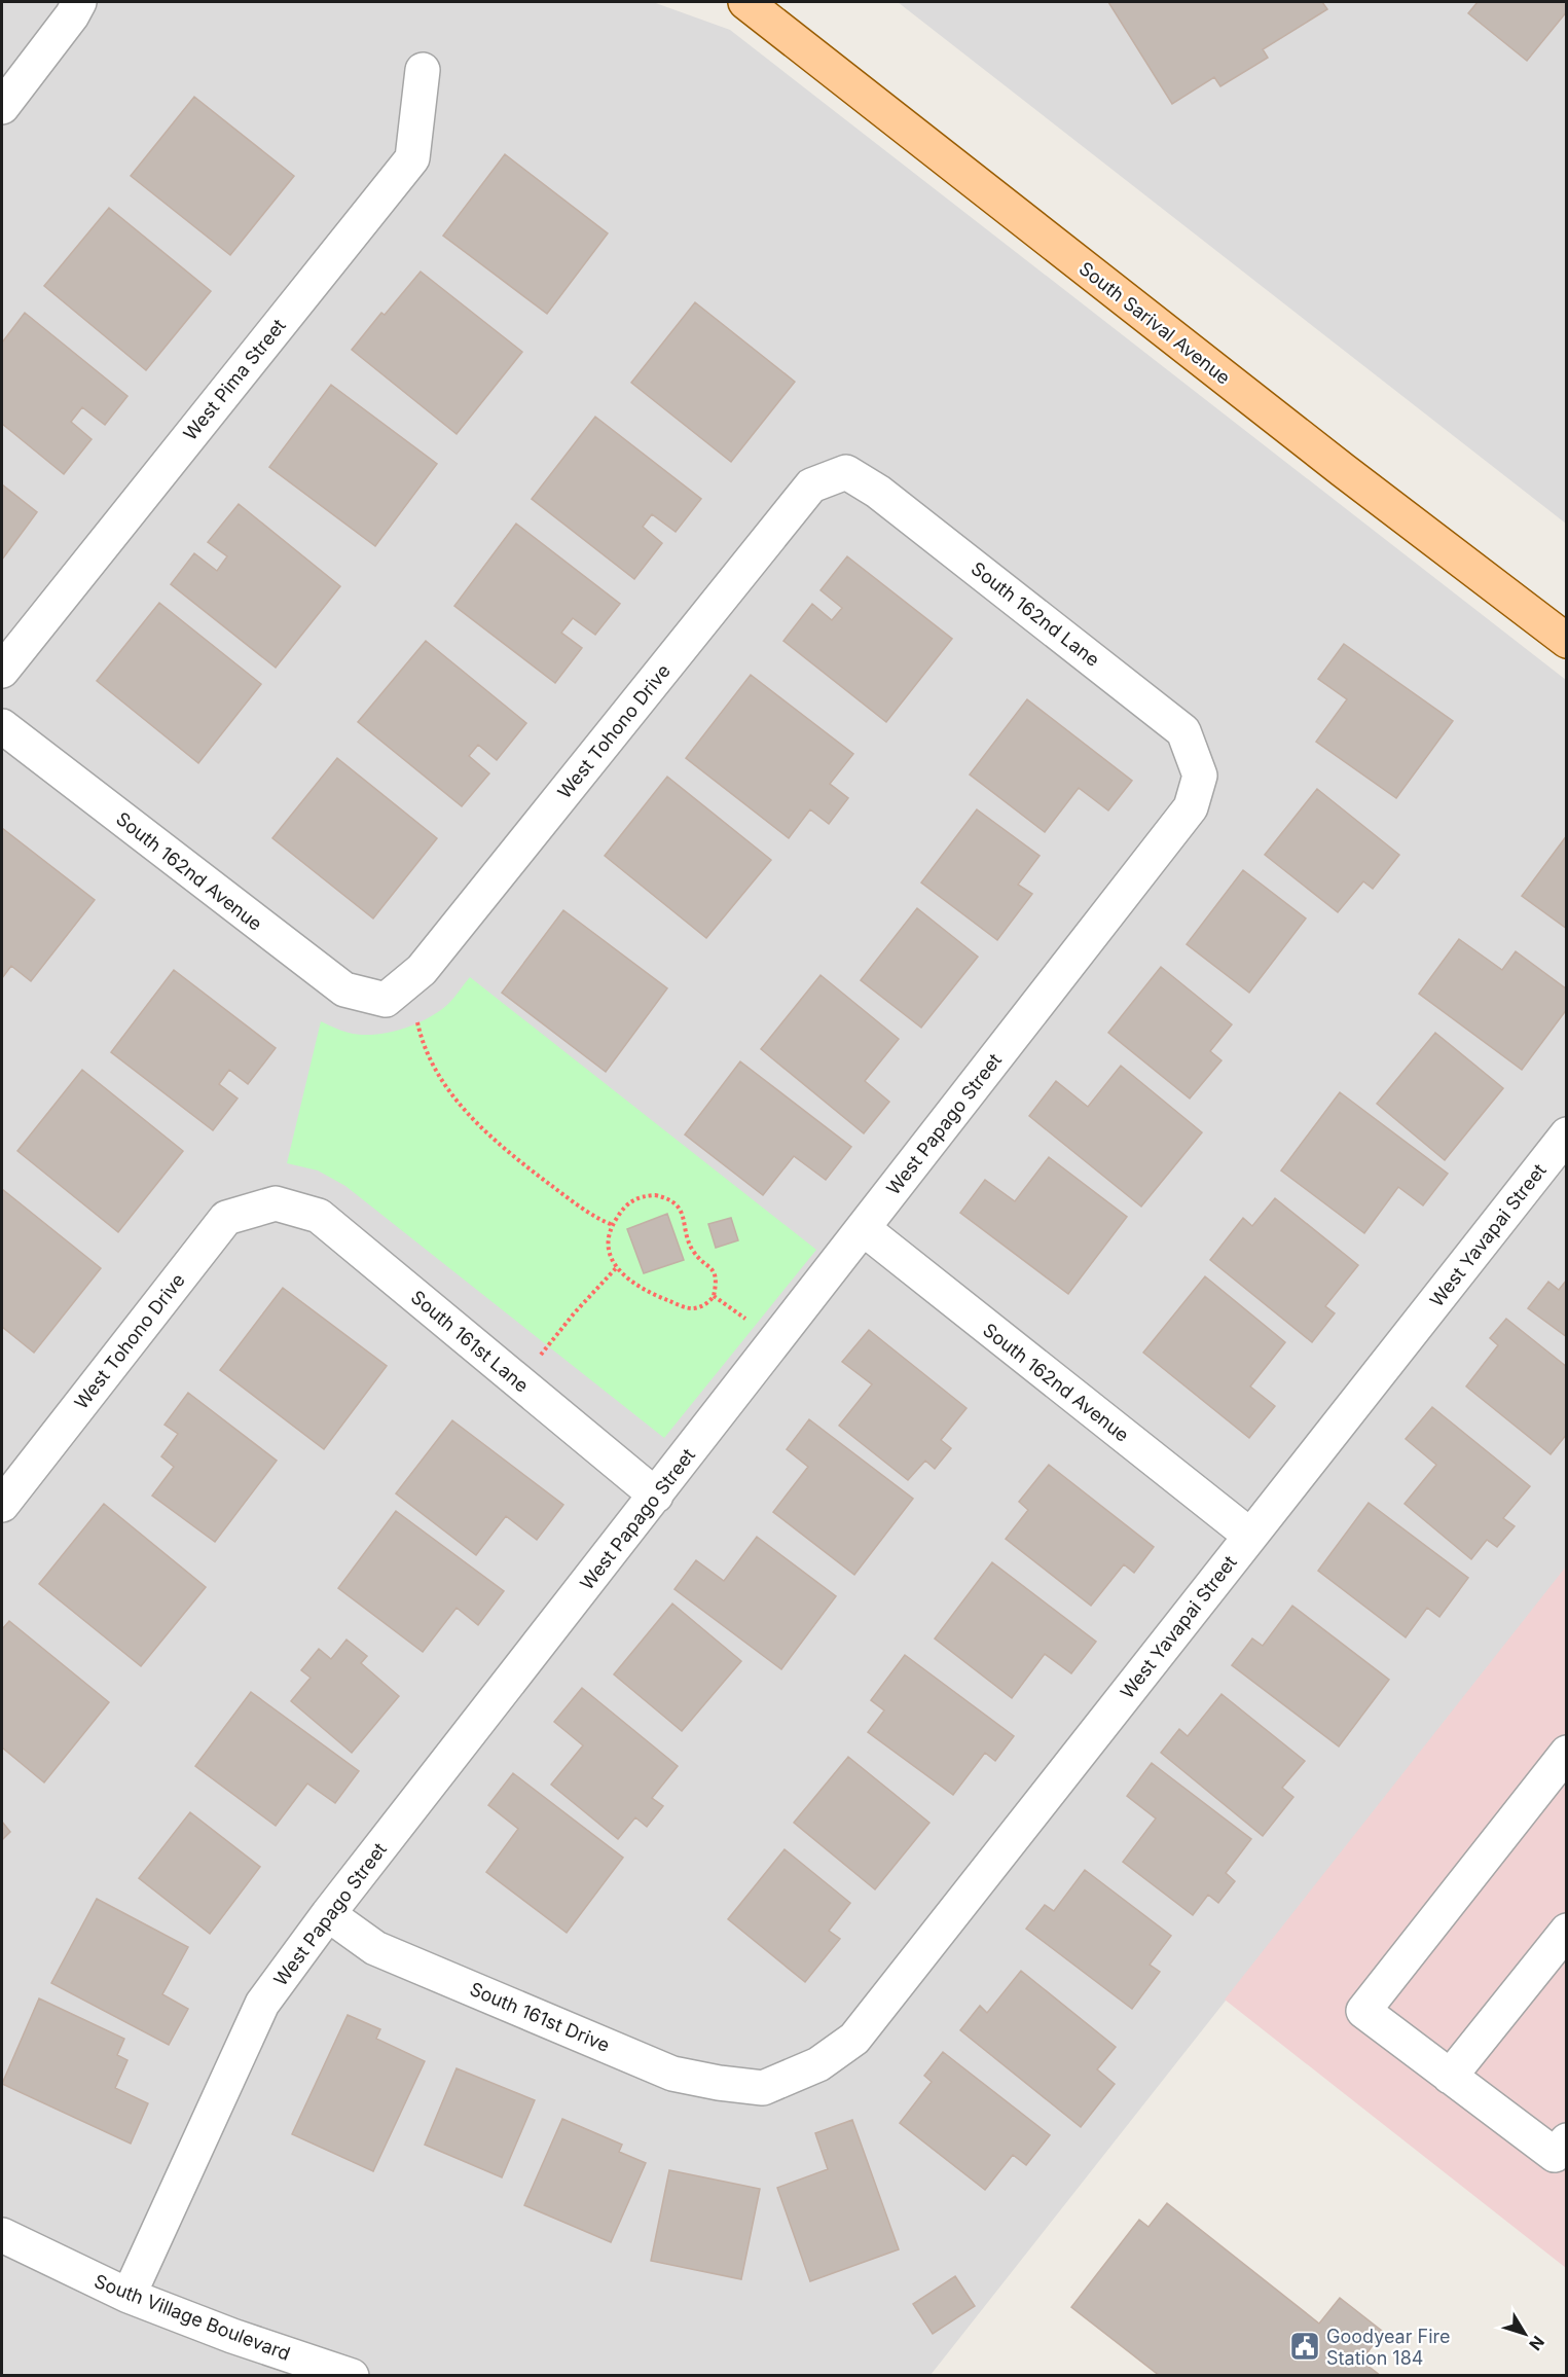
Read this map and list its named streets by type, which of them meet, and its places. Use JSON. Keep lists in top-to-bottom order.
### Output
{
  "streets": {
    "main road": ["South Sarival Avenue"],
    "street": [
      "West Pima Street",
      "South 162nd Lane",
      "West Tohono Drive",
      "South 162nd Avenue",
      "West Papago Street",
      "West Yavapai Street",
      "South 161st Lane",
      "South 161st Drive",
      "South Village Boulevard"
    ]
  },
  "crossings": [
    ["South 162nd Lane", "West Tohono Drive"],
    ["South 162nd Lane", "West Papago Street"],
    ["West Tohono Drive", "South 162nd Avenue"],
    ["West Tohono Drive", "South 161st Lane"],
    ["South 162nd Avenue", "West Papago Street"],
    ["South 162nd Avenue", "West Yavapai Street"],
    ["West Papago Street", "South 161st Lane"],
    ["West Papago Street", "South 161st Drive"],
    ["West Papago Street", "South Village Boulevard"],
    ["West Yavapai Street", "South 161st Drive"]
  ],
  "places": {
    "public building": ["Goodyear Fire Station 184"]
  },
  "north": "bottom right"
}
